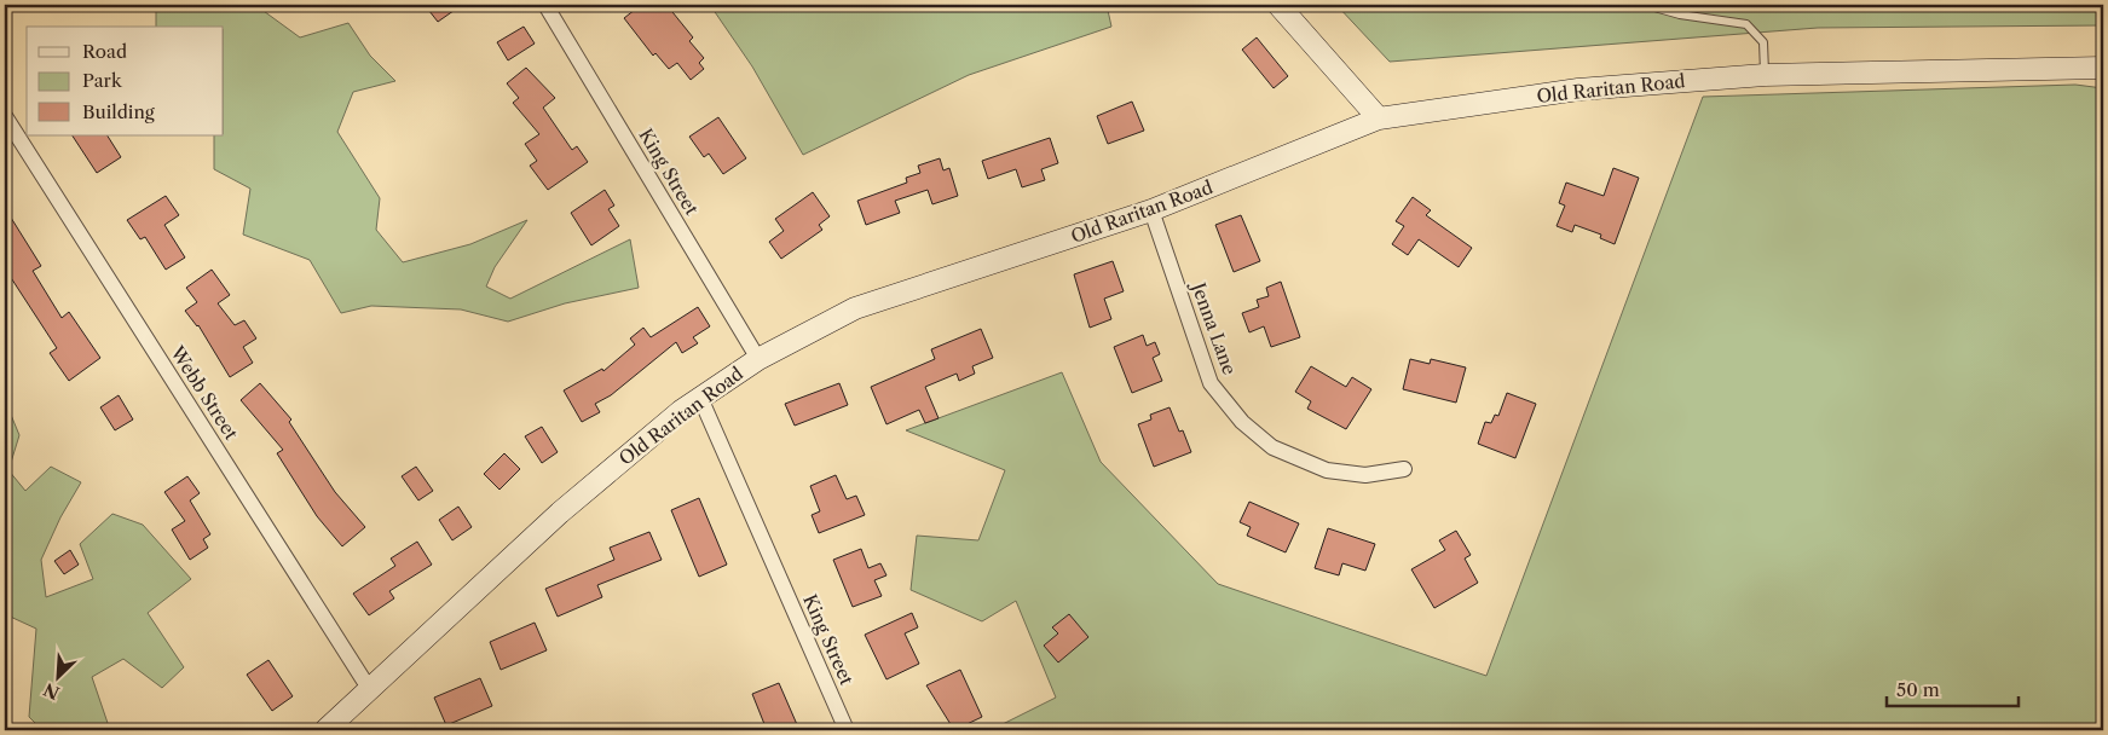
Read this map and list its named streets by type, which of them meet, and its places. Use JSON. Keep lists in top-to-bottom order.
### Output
{
  "streets": {
    "street": [
      "Old Raritan Road",
      "King Street",
      "Jenna Lane",
      "Webb Street"
    ]
  },
  "crossings": [
    ["Old Raritan Road", "King Street"],
    ["Old Raritan Road", "Jenna Lane"],
    ["Old Raritan Road", "Webb Street"]
  ],
  "legend": ["Road", "Park", "Building"],
  "scale_bar": "50 m",
  "north": "bottom left"
}
